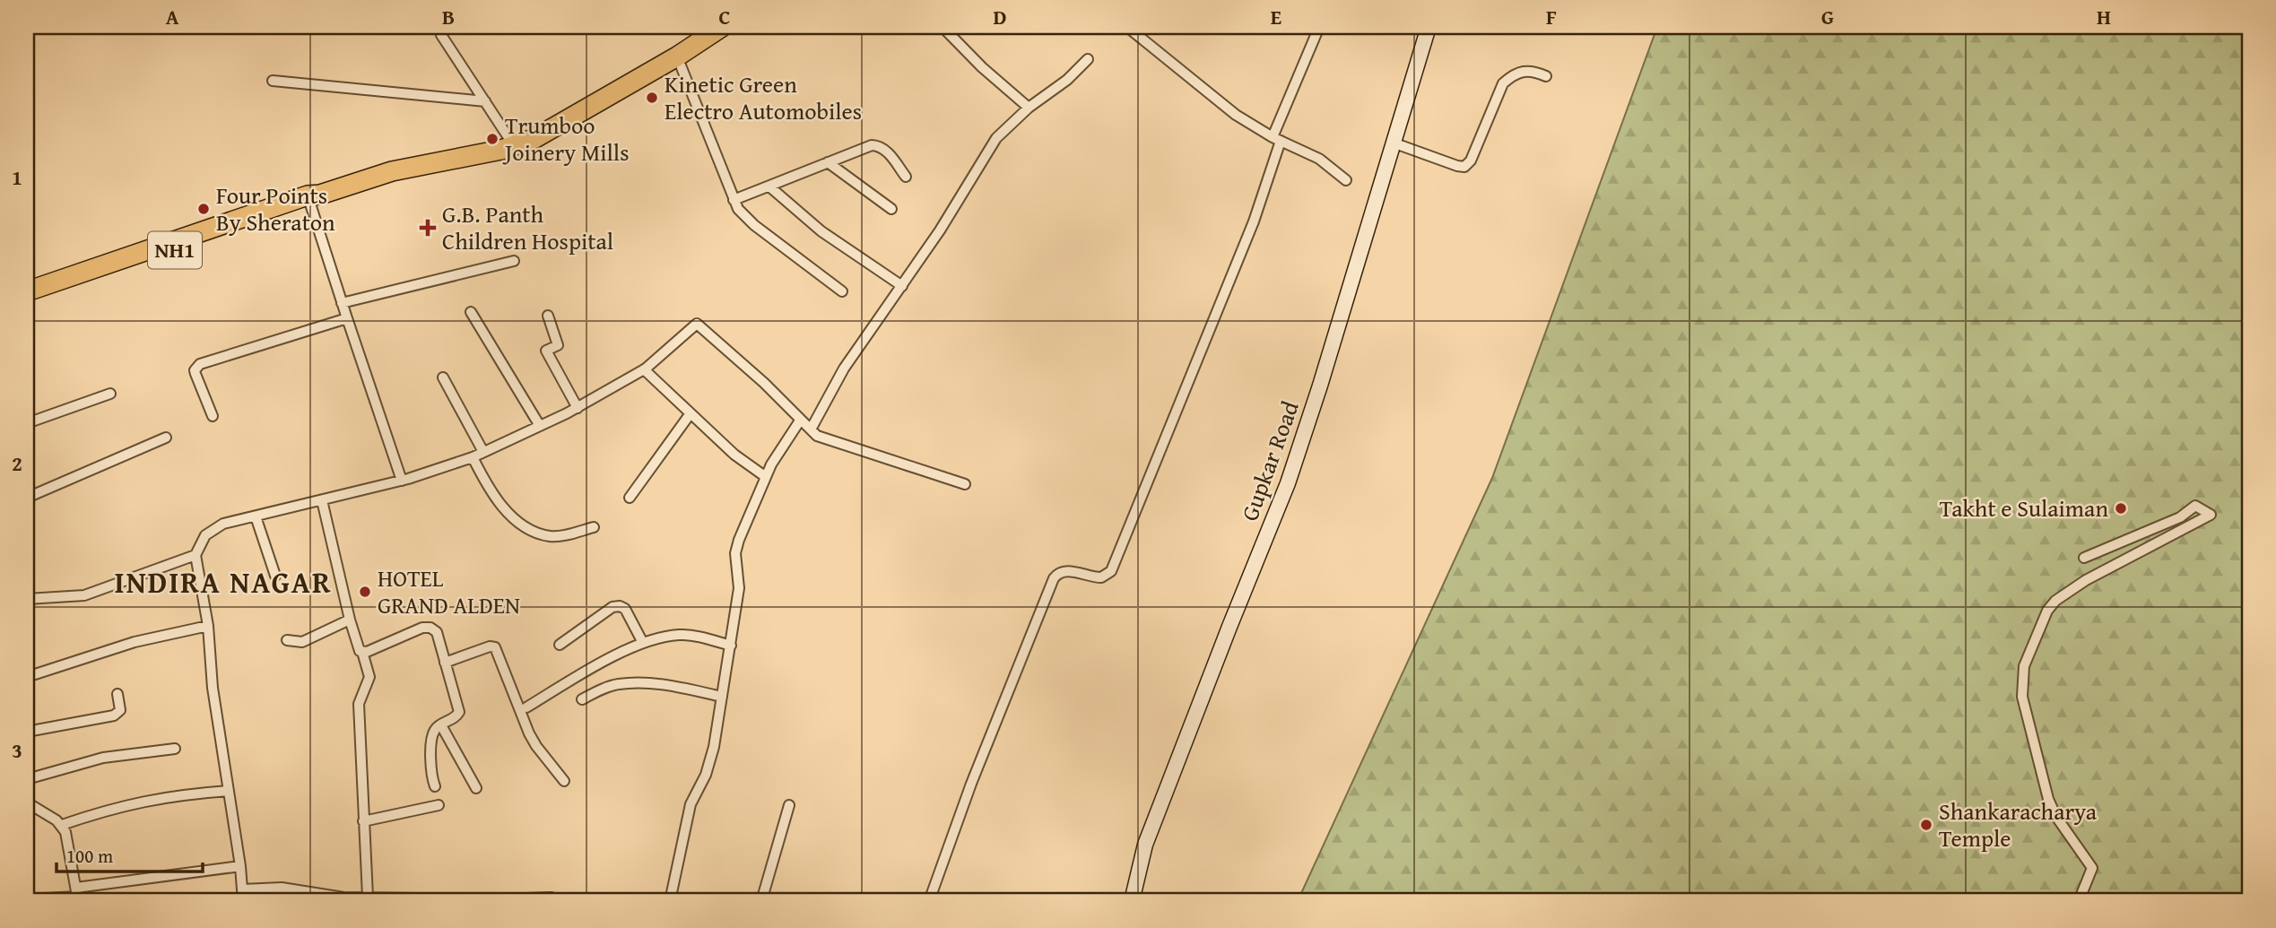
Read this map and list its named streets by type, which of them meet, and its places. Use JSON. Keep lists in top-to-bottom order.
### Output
{
  "streets": {
    "highway": ["NH1"],
    "main road": ["Gupkar Road"]
  },
  "districts": ["INDIRA NAGAR"],
  "places": {
    "other": [
      "Kinetic Green Electro Automobiles",
      "Trumboo Joinery Mills",
      "Four Points By Sheraton",
      "Takht e Sulaiman",
      "HOTEL GRAND ALDEN",
      "Shankaracharya Temple"
    ],
    "health": ["G.B. Panth Children Hospital"]
  },
  "scale_bar": "100 m",
  "grid": {
    "columns": [
      "A",
      "B",
      "C",
      "D",
      "E",
      "F",
      "G",
      "H"
    ],
    "rows": ["1", "2", "3"]
  }
}
